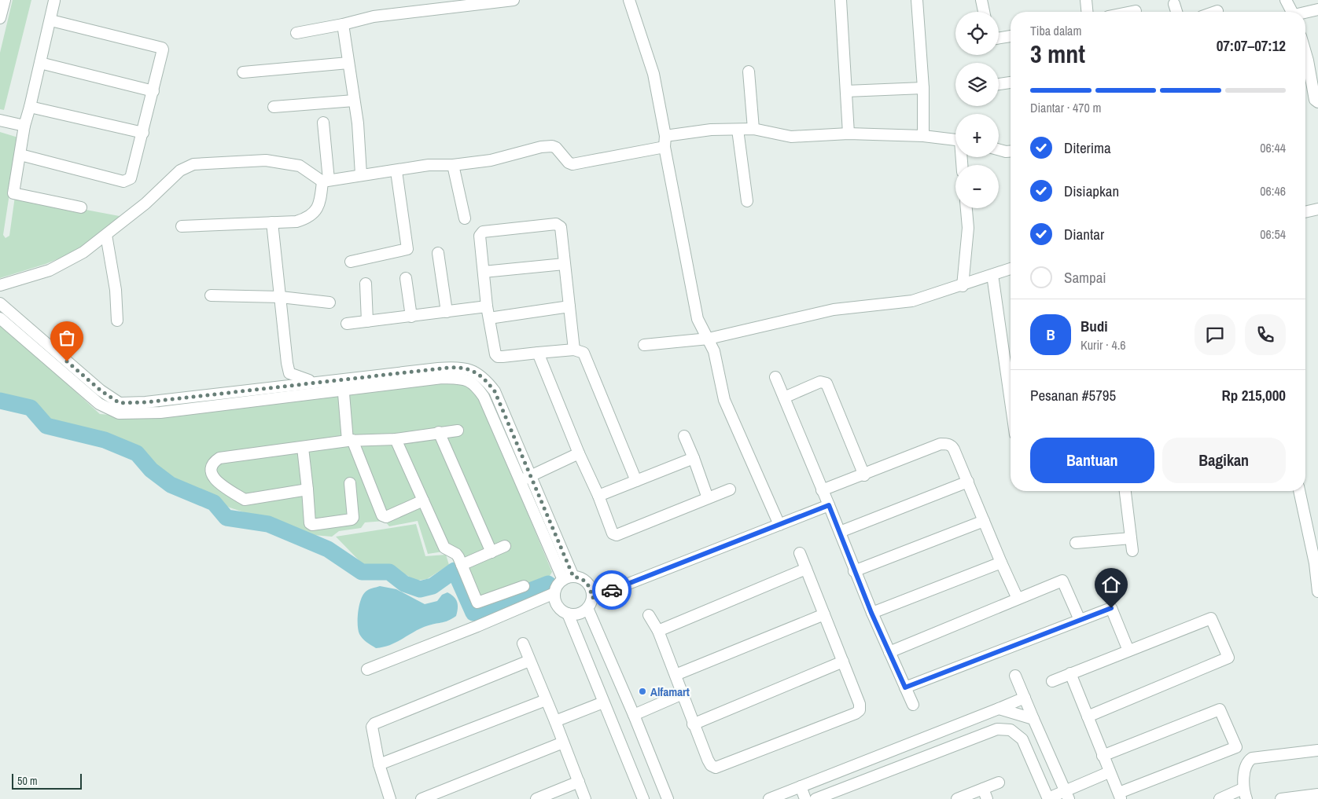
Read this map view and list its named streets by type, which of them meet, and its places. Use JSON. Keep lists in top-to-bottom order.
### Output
{
  "places": ["Alfamart"],
  "scale_bar": "50 m",
  "page": {
    "map_buttons": ["+", "−"],
    "heading": ["3 mnt", "Tiba dalam", "07:07–07:12"],
    "panel": [
      "Budi",
      "Kurir · 4.6",
      "Pesanan #5795",
      "Rp 215,000"
    ],
    "bar": "Diantar · 470 m",
    "list": [
      ["Diterima", "06:44"],
      ["Disiapkan", "06:46"],
      ["Diantar", "06:54"],
      "Sampai"
    ],
    "round": "B",
    "buttons": ["Bantuan", "Bagikan"],
    "scale": "50 m"
  }
}
